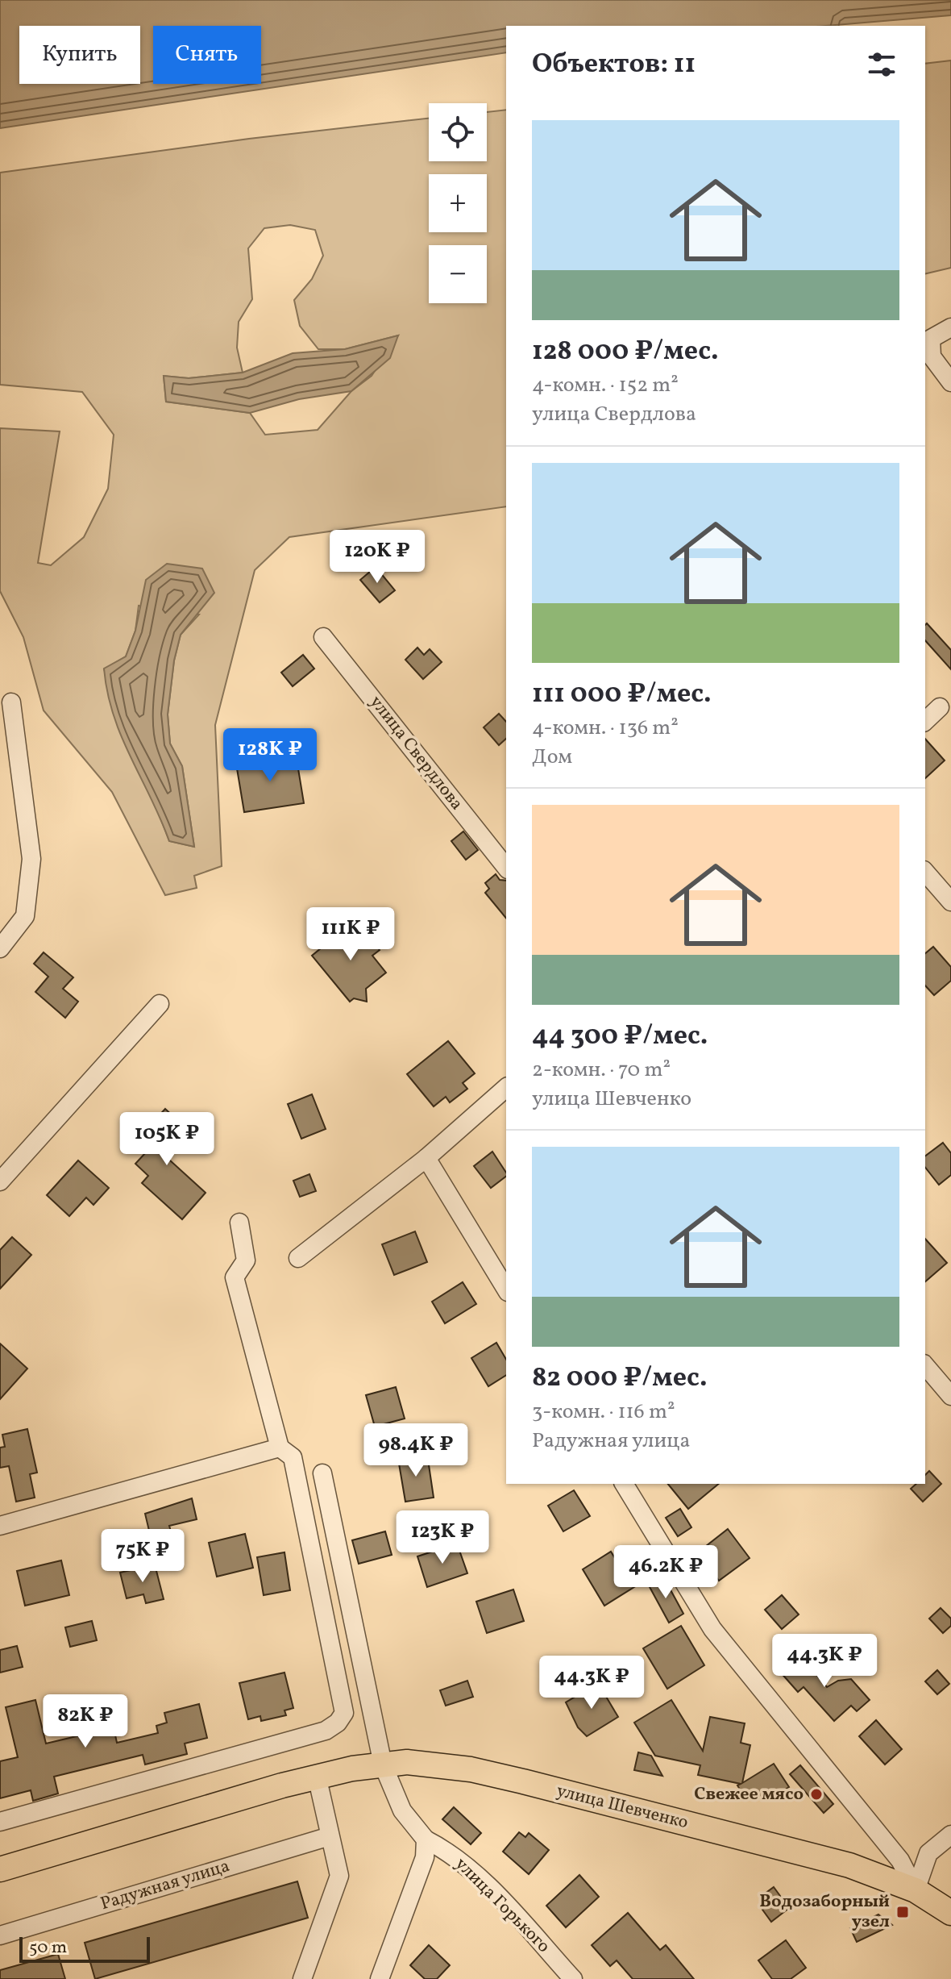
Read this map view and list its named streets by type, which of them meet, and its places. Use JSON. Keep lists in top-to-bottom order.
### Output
{
  "streets": {
    "main road": ["улица Шевченко"],
    "street": ["улица Свердлова", "Радужная улица", "улица Горького"]
  },
  "crossings": [
    ["улица Шевченко", "улица Горького"]
  ],
  "places": {
    "other": ["Свежее мясо"],
    "transit": ["Водозаборный узел"]
  },
  "scale_bar": "50 m",
  "page": {
    "chip": ["Купить", "Снять"],
    "heading": "Объектов: 11",
    "map_buttons": ["+", "−"],
    "list": [
      {
        "name": "128 000 ₽/мес.",
        "note": "4-комн. · 152 m² · улица Свердлова"
      },
      {
        "name": "111 000 ₽/мес.",
        "note": "4-комн. · 136 m² · Дом"
      },
      {
        "name": "44 300 ₽/мес.",
        "note": "2-комн. · 70 m² · улица Шевченко"
      },
      {
        "name": "82 000 ₽/мес.",
        "note": "3-комн. · 116 m² · Радужная улица"
      }
    ],
    "price": [
      "120K ₽",
      "128K ₽",
      "111K ₽",
      "105K ₽",
      "98.4K ₽",
      "123K ₽",
      "75K ₽",
      "46.2K ₽",
      "44.3K ₽",
      "44.3K ₽",
      "82K ₽"
    ],
    "scale": "50 m"
  }
}
